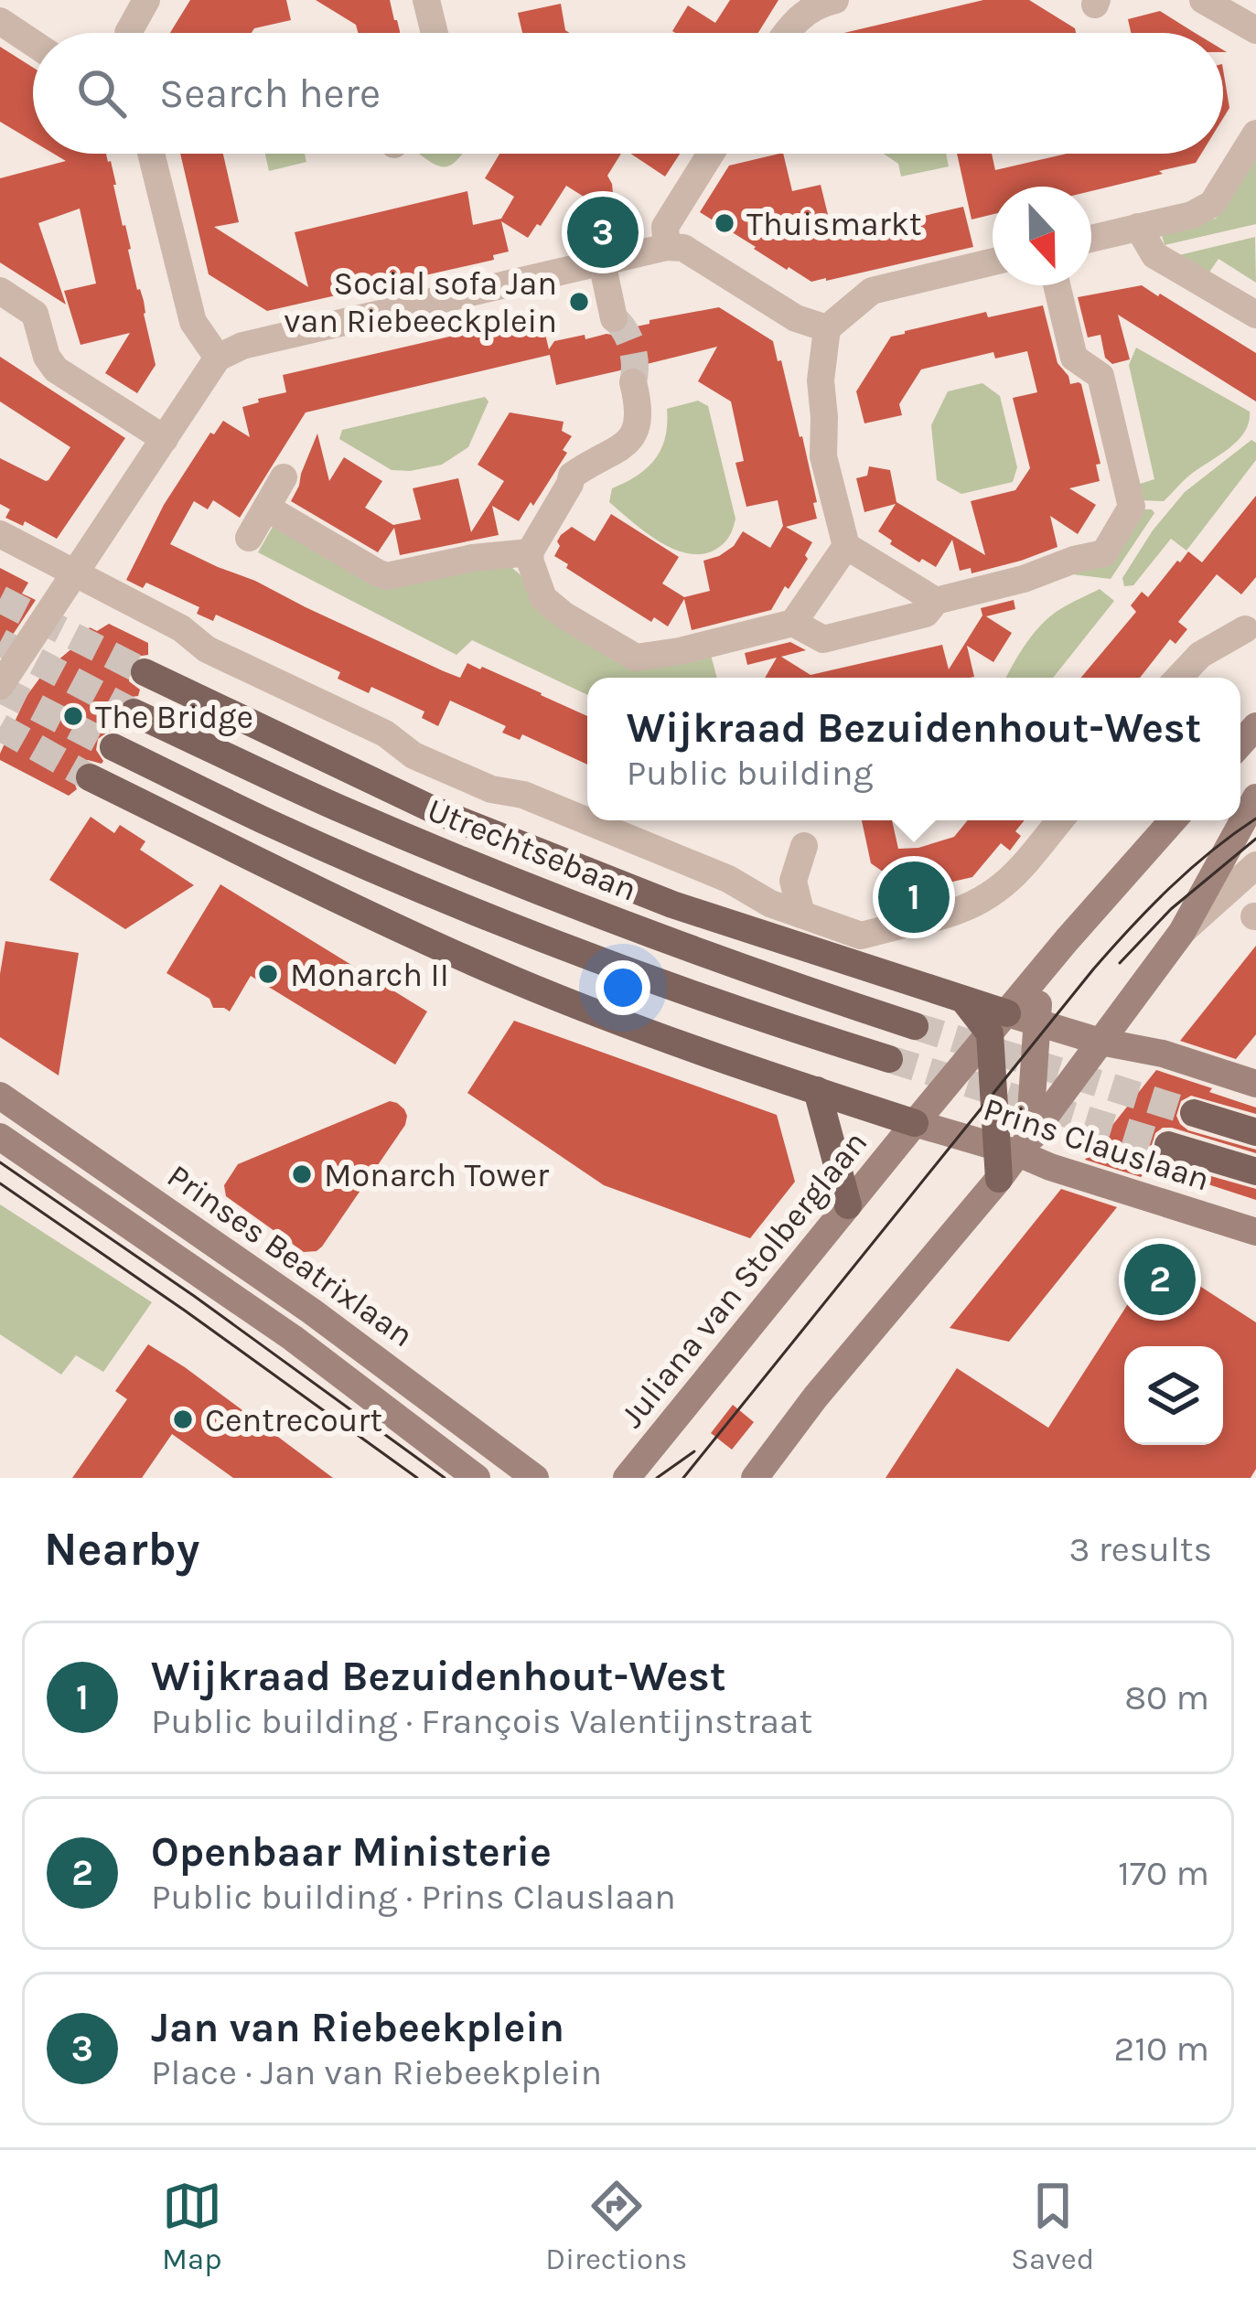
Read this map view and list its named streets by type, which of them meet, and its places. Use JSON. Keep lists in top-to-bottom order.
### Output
{
  "streets": {
    "main road": ["Utrechtsebaan"],
    "street": ["Prins Clauslaan", "Prinses Beatrixlaan", "Juliana van Stolberglaan"]
  },
  "crossings": [
    ["Prins Clauslaan", "Juliana van Stolberglaan"]
  ],
  "places": [
    "Thuismarkt",
    "Social sofa Jan van Riebeeckplein",
    "The Bridge",
    "Monarch II",
    "Monarch Tower",
    "Centrecourt"
  ],
  "north": "bottom",
  "page": {
    "search": "Search here",
    "pins": ["3", "1", "2"],
    "popup": ["Wijkraad Bezuidenhout-West", "Public building"],
    "heading": ["Nearby", "3 results"],
    "list": [
      {
        "mark": "1",
        "name": "Wijkraad Bezuidenhout-West",
        "note": "Public building · François Valentijnstraat",
        "value": "80 m"
      },
      {
        "mark": "2",
        "name": "Openbaar Ministerie",
        "note": "Public building · Prins Clauslaan",
        "value": "170 m"
      },
      {
        "mark": "3",
        "name": "Jan van Riebeekplein",
        "note": "Place · Jan van Riebeekplein",
        "value": "210 m"
      }
    ],
    "nav": ["Map", "Directions", "Saved"]
  }
}
